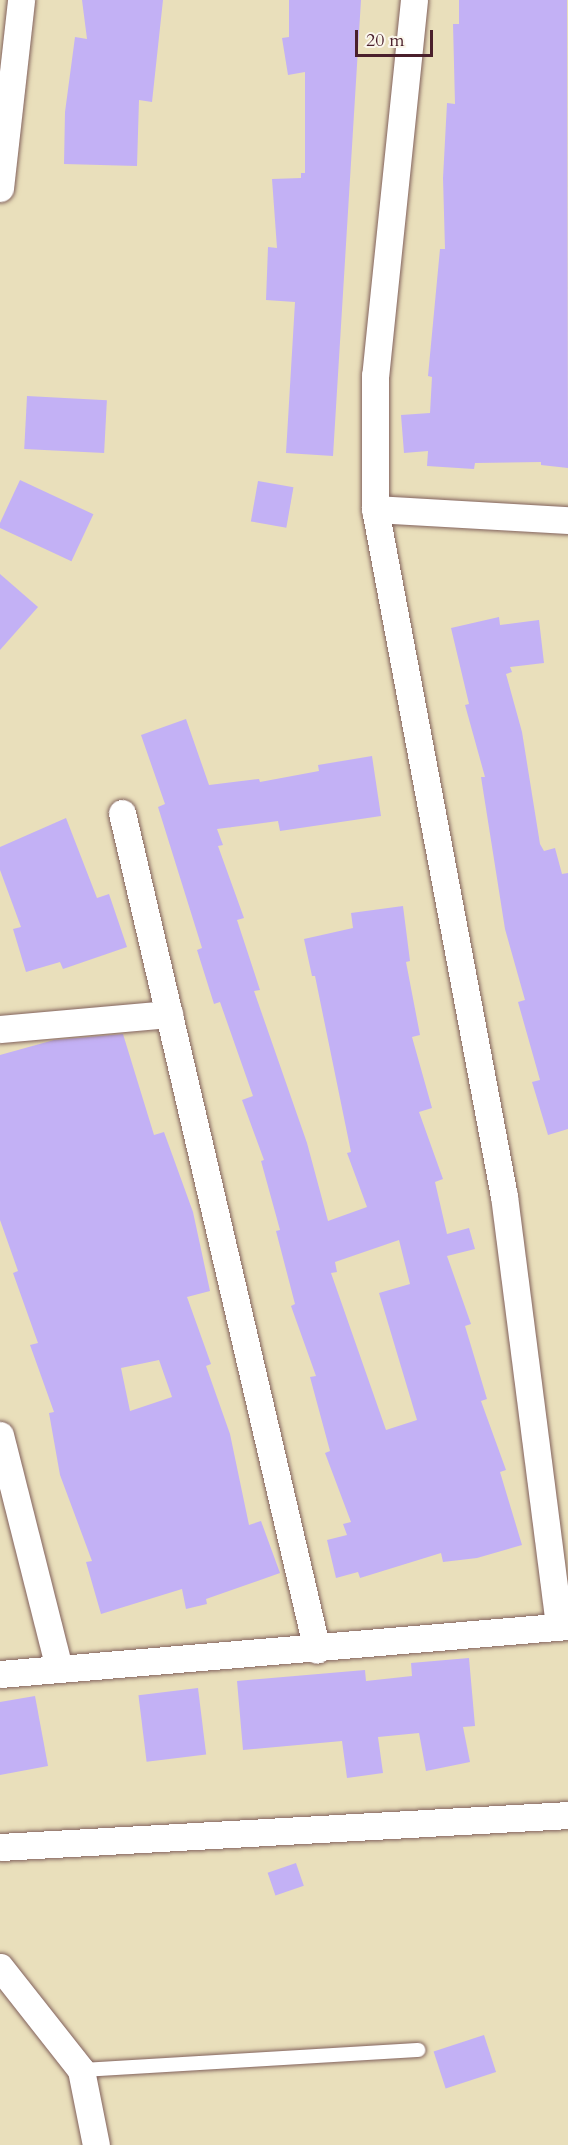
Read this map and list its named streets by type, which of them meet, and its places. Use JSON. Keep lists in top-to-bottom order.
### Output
{
  "scale_bar": "20 m"
}
